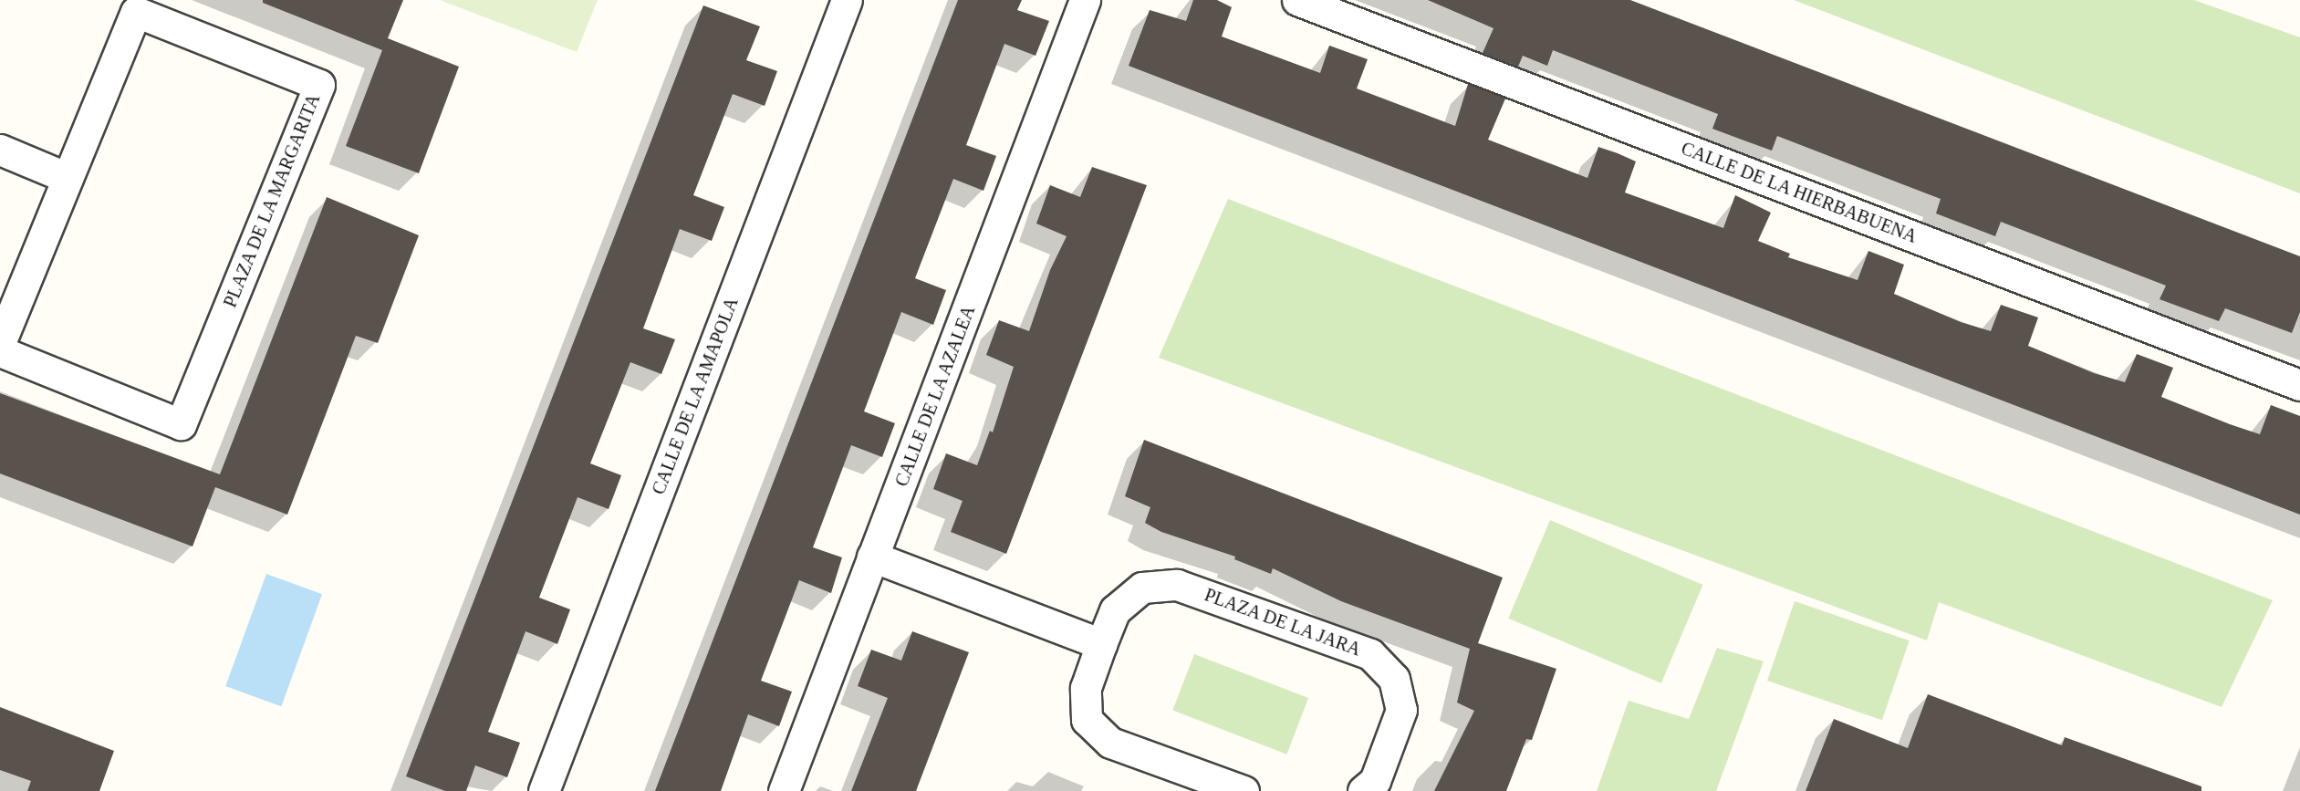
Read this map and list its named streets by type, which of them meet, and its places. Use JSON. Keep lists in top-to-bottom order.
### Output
{
  "streets": {
    "street": [
      "CALLE DE LA HIERBABUENA",
      "PLAZA DE LA MARGARITA",
      "CALLE DE LA AMAPOLA",
      "CALLE DE LA AZALEA",
      "PLAZA DE LA JARA"
    ]
  }
}
